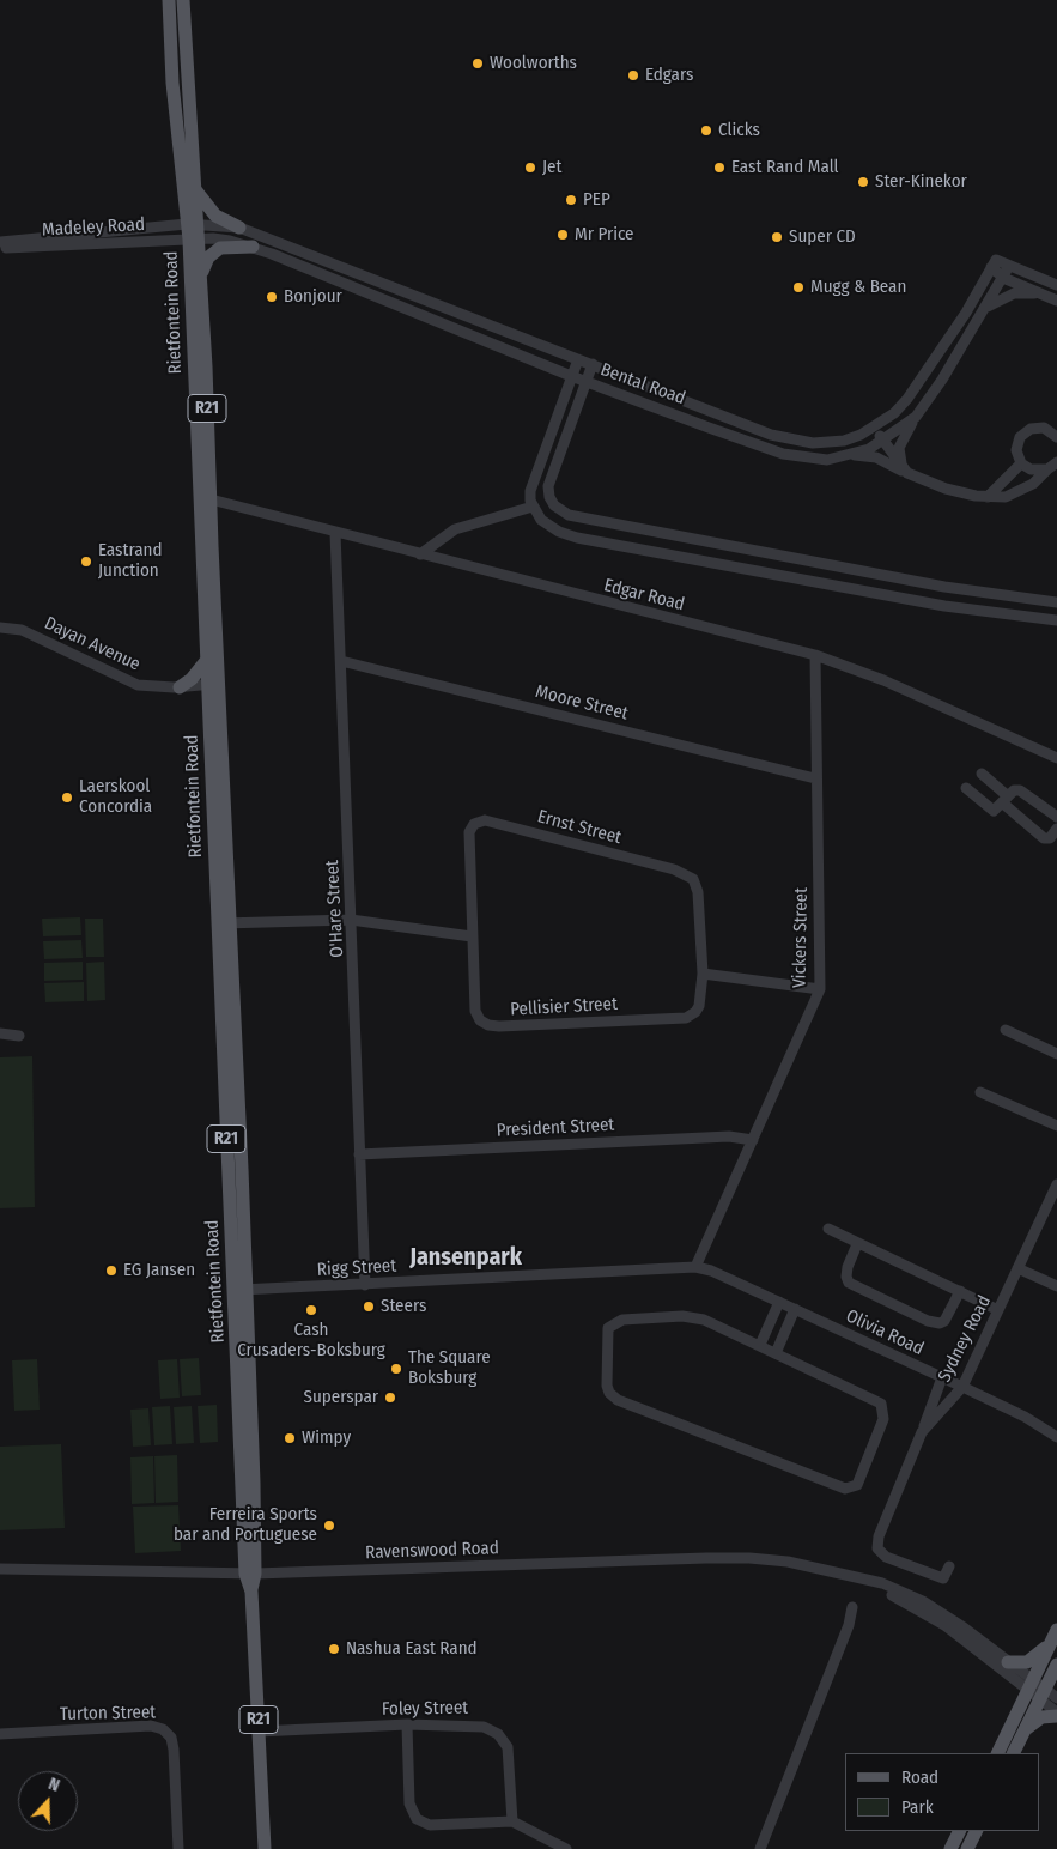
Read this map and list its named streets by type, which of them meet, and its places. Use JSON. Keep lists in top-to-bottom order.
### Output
{
  "streets": {
    "main road": ["Rietfontein Road", "R21"],
    "street": [
      "Madeley Road",
      "Bental Road",
      "Edgar Road",
      "Dayan Avenue",
      "Moore Street",
      "Ernst Street",
      "O'Hare Street",
      "Vickers Street",
      "Pellisier Street",
      "President Street",
      "Rigg Street",
      "Olivia Road",
      "Sydney Road",
      "Ravenswood Road",
      "Foley Street",
      "Turton Street"
    ]
  },
  "crossings": [
    ["Madeley Road", "Rietfontein Road"],
    ["Madeley Road", "Bental Road"],
    ["Rietfontein Road", "Bental Road"],
    ["Rietfontein Road", "Edgar Road"],
    ["Rietfontein Road", "Dayan Avenue"],
    ["Rietfontein Road", "Rigg Street"],
    ["Rietfontein Road", "Ravenswood Road"],
    ["Rietfontein Road", "Foley Street"],
    ["Edgar Road", "O'Hare Street"],
    ["Edgar Road", "Vickers Street"],
    ["Moore Street", "O'Hare Street"],
    ["Moore Street", "Vickers Street"],
    ["Ernst Street", "Pellisier Street"],
    ["O'Hare Street", "President Street"],
    ["O'Hare Street", "Rigg Street"],
    ["Vickers Street", "President Street"],
    ["Vickers Street", "Rigg Street"],
    ["Vickers Street", "Olivia Road"],
    ["Rigg Street", "Olivia Road"],
    ["Olivia Road", "Sydney Road"]
  ],
  "districts": ["Jansenpark"],
  "places": [
    "Woolworths",
    "Edgars",
    "Clicks",
    "Jet",
    "East Rand Mall",
    "Ster-Kinekor",
    "PEP",
    "Mr Price",
    "Super CD",
    "Mugg & Bean",
    "Bonjour",
    "Eastrand Junction",
    "Laerskool Concordia",
    "EG Jansen",
    "Steers",
    "Cash Crusaders-Boksburg",
    "The Square Boksburg",
    "Superspar",
    "Wimpy",
    "Ferreira Sports bar and Portuguese",
    "Nashua East Rand"
  ],
  "legend": ["Road", "Park"],
  "north": "top"
}
